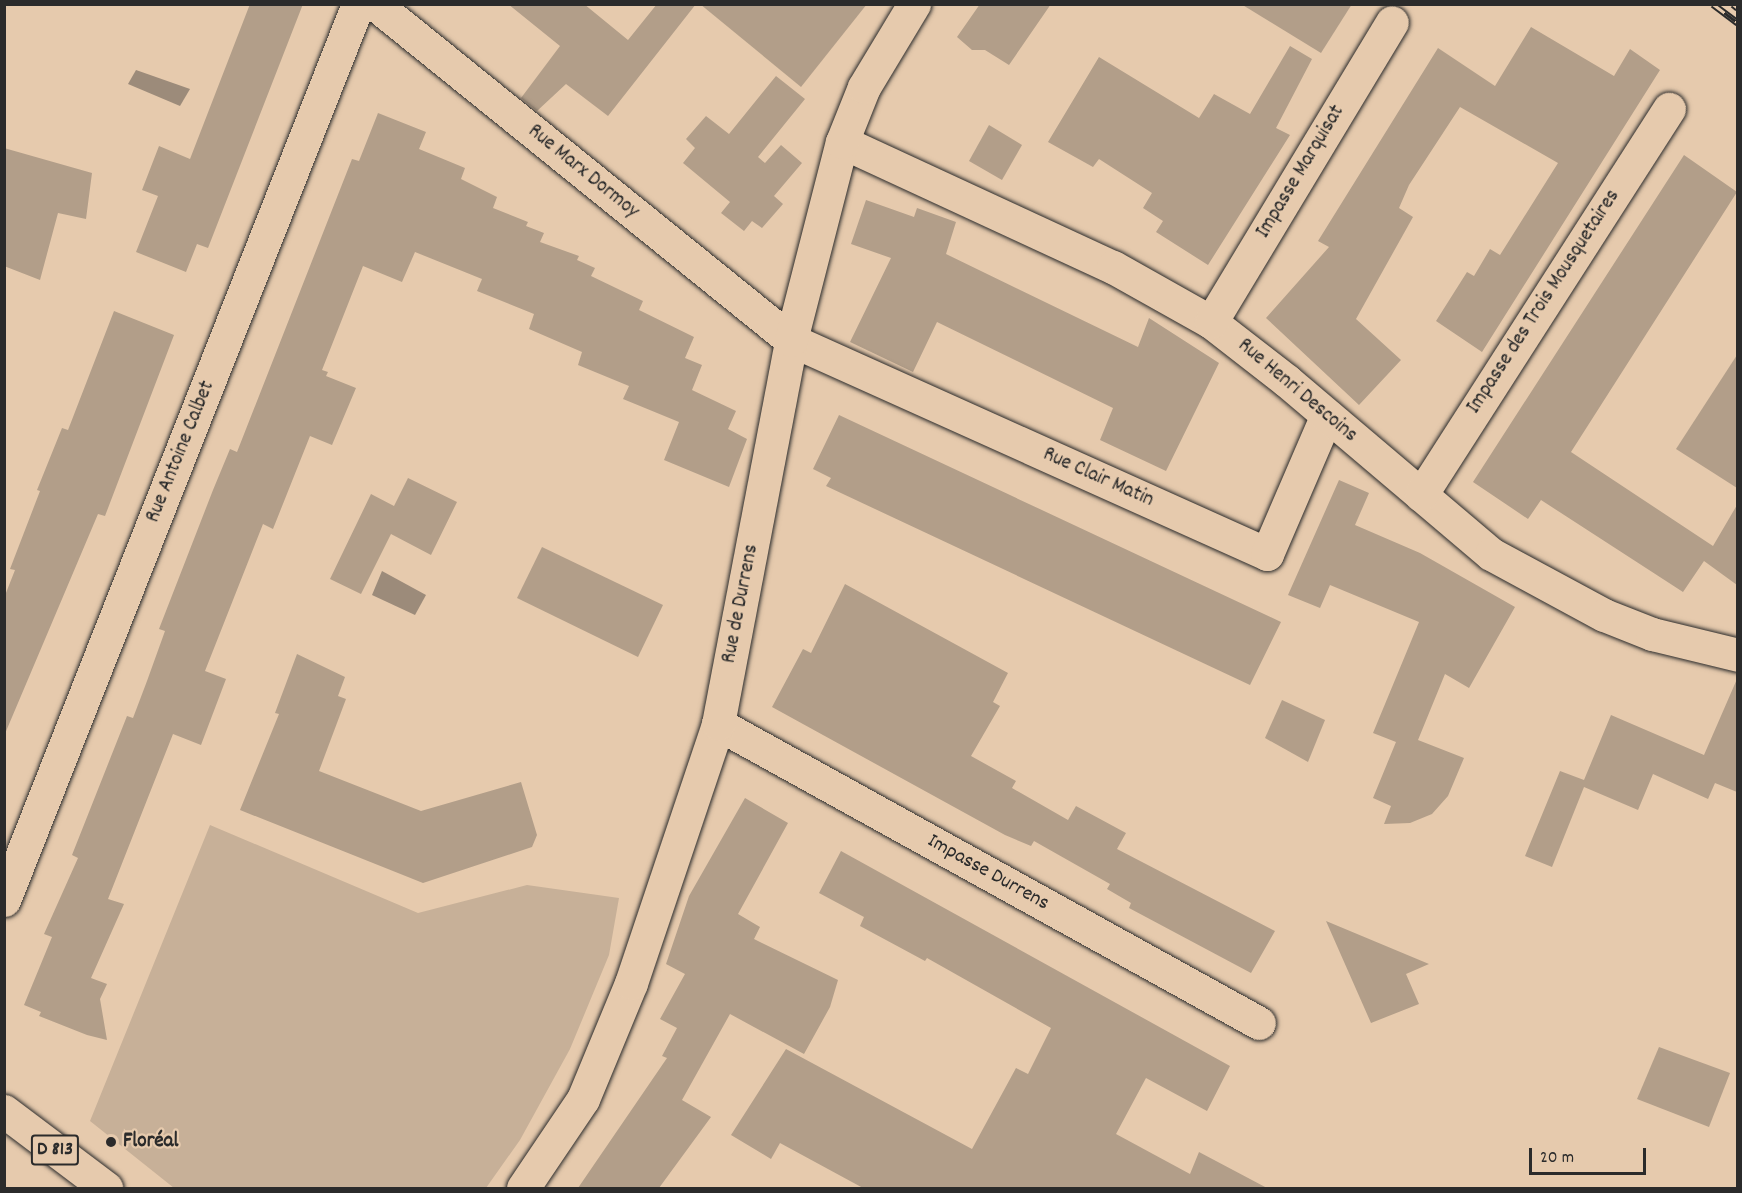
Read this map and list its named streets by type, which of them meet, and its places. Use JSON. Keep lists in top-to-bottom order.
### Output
{
  "streets": {
    "street": [
      "Rue Marx Dormoy",
      "Impasse Marquisat",
      "Impasse des Trois Mousquetaires",
      "Rue Henri Descoins",
      "Rue Antoine Calbet",
      "Rue Clair Matin",
      "Rue de Durrens",
      "Impasse Durrens",
      "D 813"
    ]
  },
  "crossings": [
    ["Rue Marx Dormoy", "Rue Clair Matin"],
    ["Rue Marx Dormoy", "Rue de Durrens"],
    ["Impasse Marquisat", "Rue Henri Descoins"],
    ["Impasse des Trois Mousquetaires", "Rue Henri Descoins"],
    ["Rue Henri Descoins", "Rue Clair Matin"],
    ["Rue Henri Descoins", "Rue de Durrens"],
    ["Rue Clair Matin", "Rue de Durrens"],
    ["Rue de Durrens", "Impasse Durrens"]
  ],
  "places": ["Floréal"],
  "scale_bar": "20 m"
}
